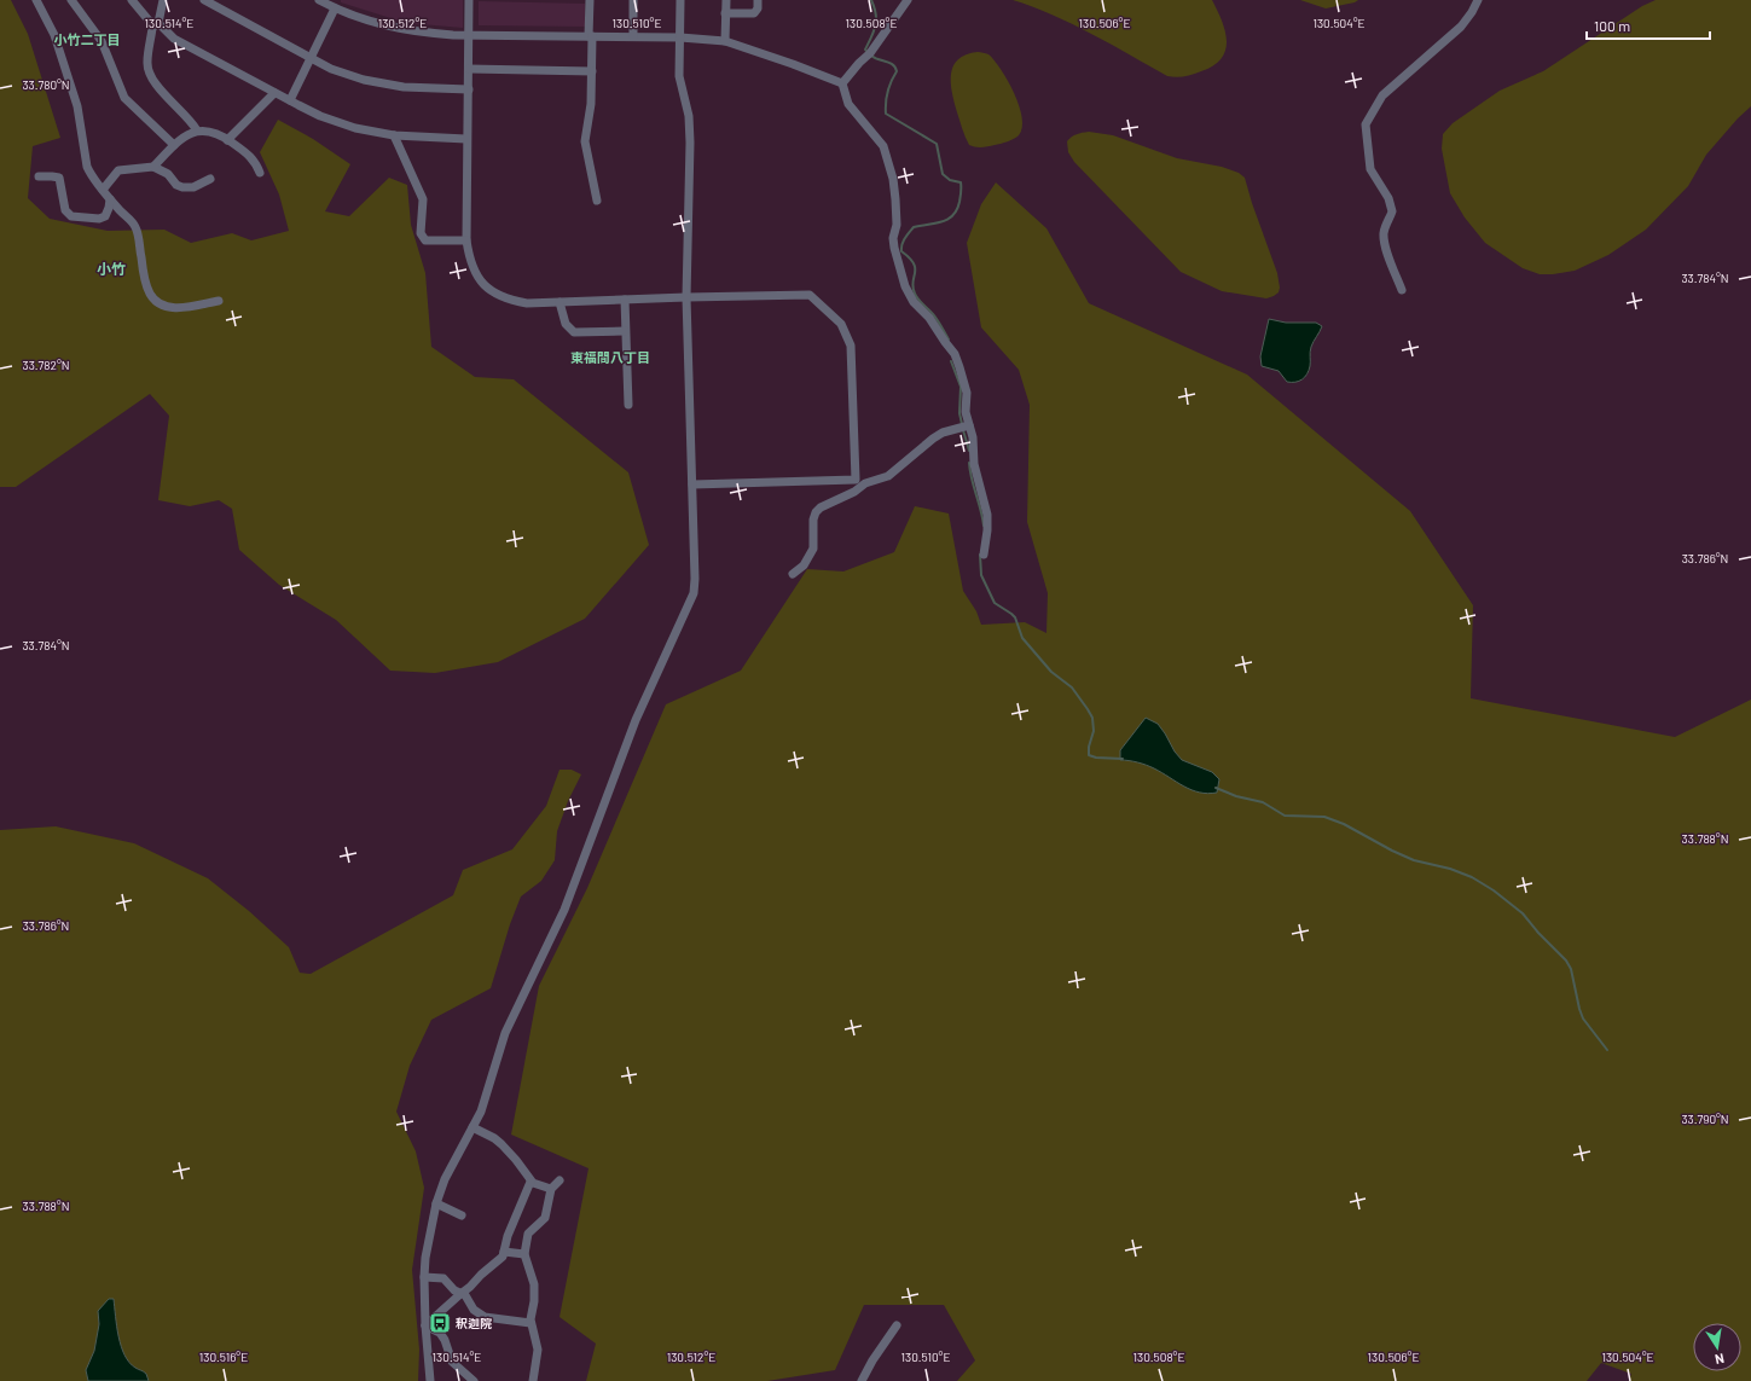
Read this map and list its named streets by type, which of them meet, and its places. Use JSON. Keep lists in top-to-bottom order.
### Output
{
  "districts": ["小竹二丁目", "小竹", "東福間八丁目"],
  "places": {
    "bus stop": ["釈迦院"]
  },
  "scale_bar": "100 m",
  "north": "bottom",
  "coordinates": [
    "130.514°E",
    "130.512°E",
    "130.510°E",
    "130.508°E",
    "130.506°E",
    "130.504°E",
    "33.780°N",
    "33.784°N",
    "33.782°N",
    "33.786°N",
    "33.788°N",
    "33.790°N",
    "130.516°E"
  ]
}
